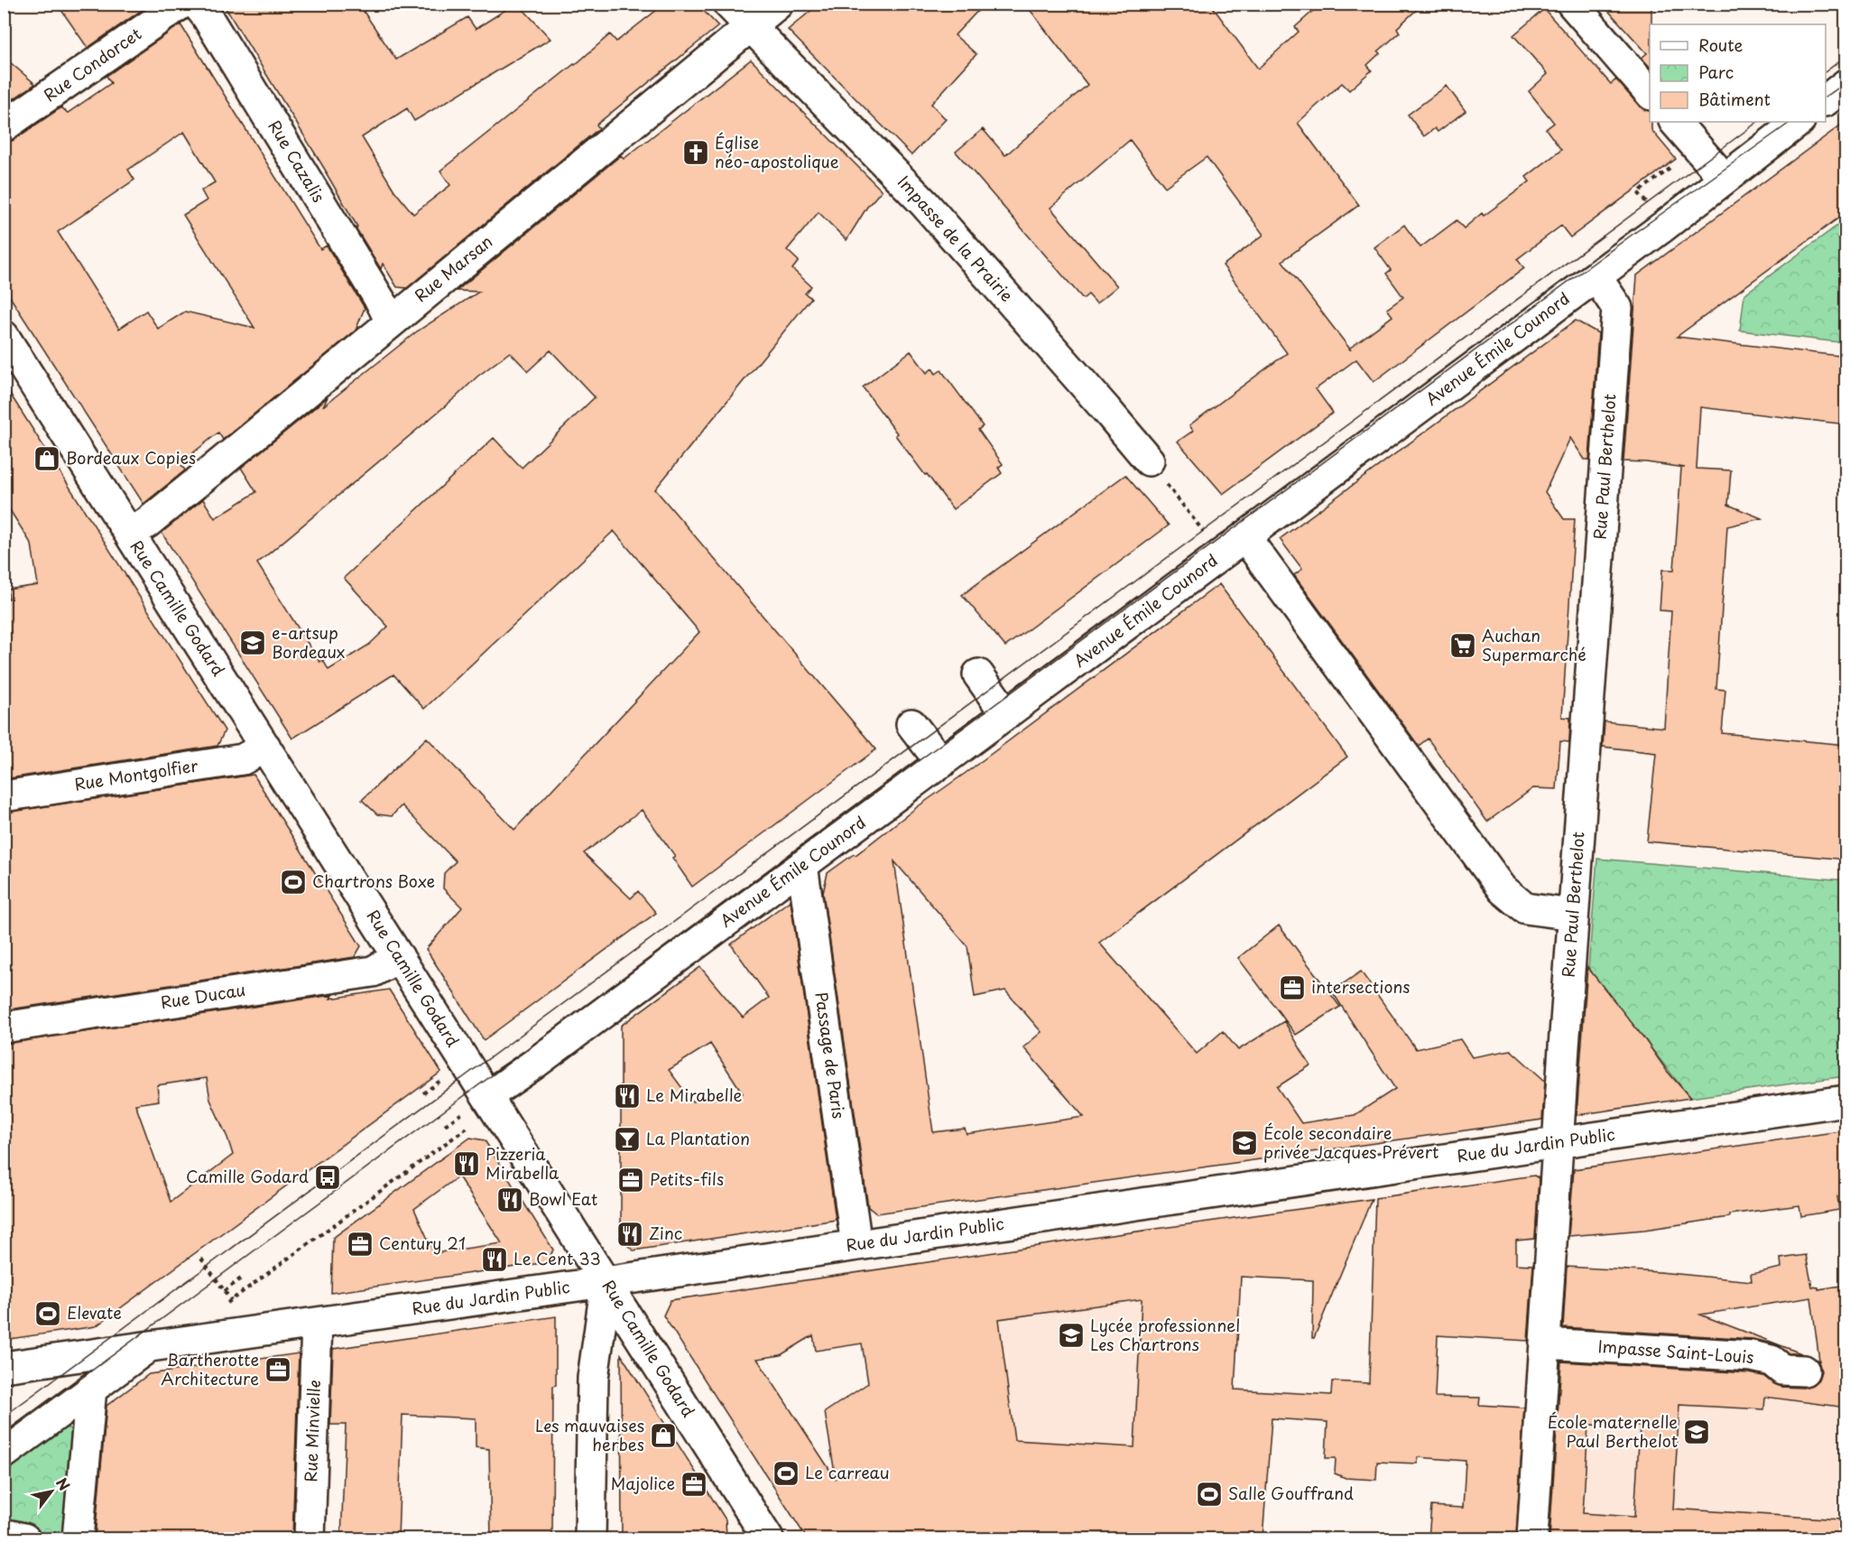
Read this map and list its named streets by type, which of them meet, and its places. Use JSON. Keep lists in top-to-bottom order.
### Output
{
  "streets": {
    "street": [
      "Rue Condorcet",
      "Rue Cazalis",
      "Impasse de la Prairie",
      "Rue Marsan",
      "Avenue Émile Counord",
      "Rue Paul Berthelot",
      "Rue Camille Godard",
      "Rue Montgolfier",
      "Rue Ducau",
      "Passage de Paris",
      "Rue du Jardin Public",
      "Impasse Saint-Louis",
      "Rue Minvielle"
    ]
  },
  "crossings": [
    ["Rue Cazalis", "Rue Marsan"],
    ["Impasse de la Prairie", "Rue Marsan"],
    ["Rue Marsan", "Rue Camille Godard"],
    ["Avenue Émile Counord", "Rue Paul Berthelot"],
    ["Avenue Émile Counord", "Rue Camille Godard"],
    ["Avenue Émile Counord", "Passage de Paris"],
    ["Rue Paul Berthelot", "Rue du Jardin Public"],
    ["Rue Paul Berthelot", "Impasse Saint-Louis"],
    ["Rue Camille Godard", "Rue Montgolfier"],
    ["Rue Camille Godard", "Rue Ducau"],
    ["Rue Camille Godard", "Rue du Jardin Public"],
    ["Passage de Paris", "Rue du Jardin Public"],
    ["Rue du Jardin Public", "Rue Minvielle"]
  ],
  "places": {
    "church": ["Église néo-apostolique"],
    "shop": ["Bordeaux Copies", "Les mauvaises herbes"],
    "school or university": [
      "e-artsup Bordeaux",
      "École secondaire privée Jacques Prévert",
      "Lycée professionnel Les Chartrons",
      "École maternelle Paul Berthelot"
    ],
    "supermarket": ["Auchan Supermarché"],
    "sports": [
      "Chartrons Boxe",
      "Elevate",
      "Le carreau",
      "Salle Gouffrand"
    ],
    "office": [
      "intersections",
      "Petits-fils",
      "Century 21",
      "Bartherotte Architecture",
      "Majolice"
    ],
    "restaurant": [
      "Le Mirabelle",
      "Pizzeria Mirabella",
      "Bowl Eat",
      "Zinc",
      "Le Cent 33"
    ],
    "bar": ["La Plantation"],
    "bus stop": ["Camille Godard"]
  },
  "legend": ["Route", "Parc", "Bâtiment"],
  "north": "top right"
}
